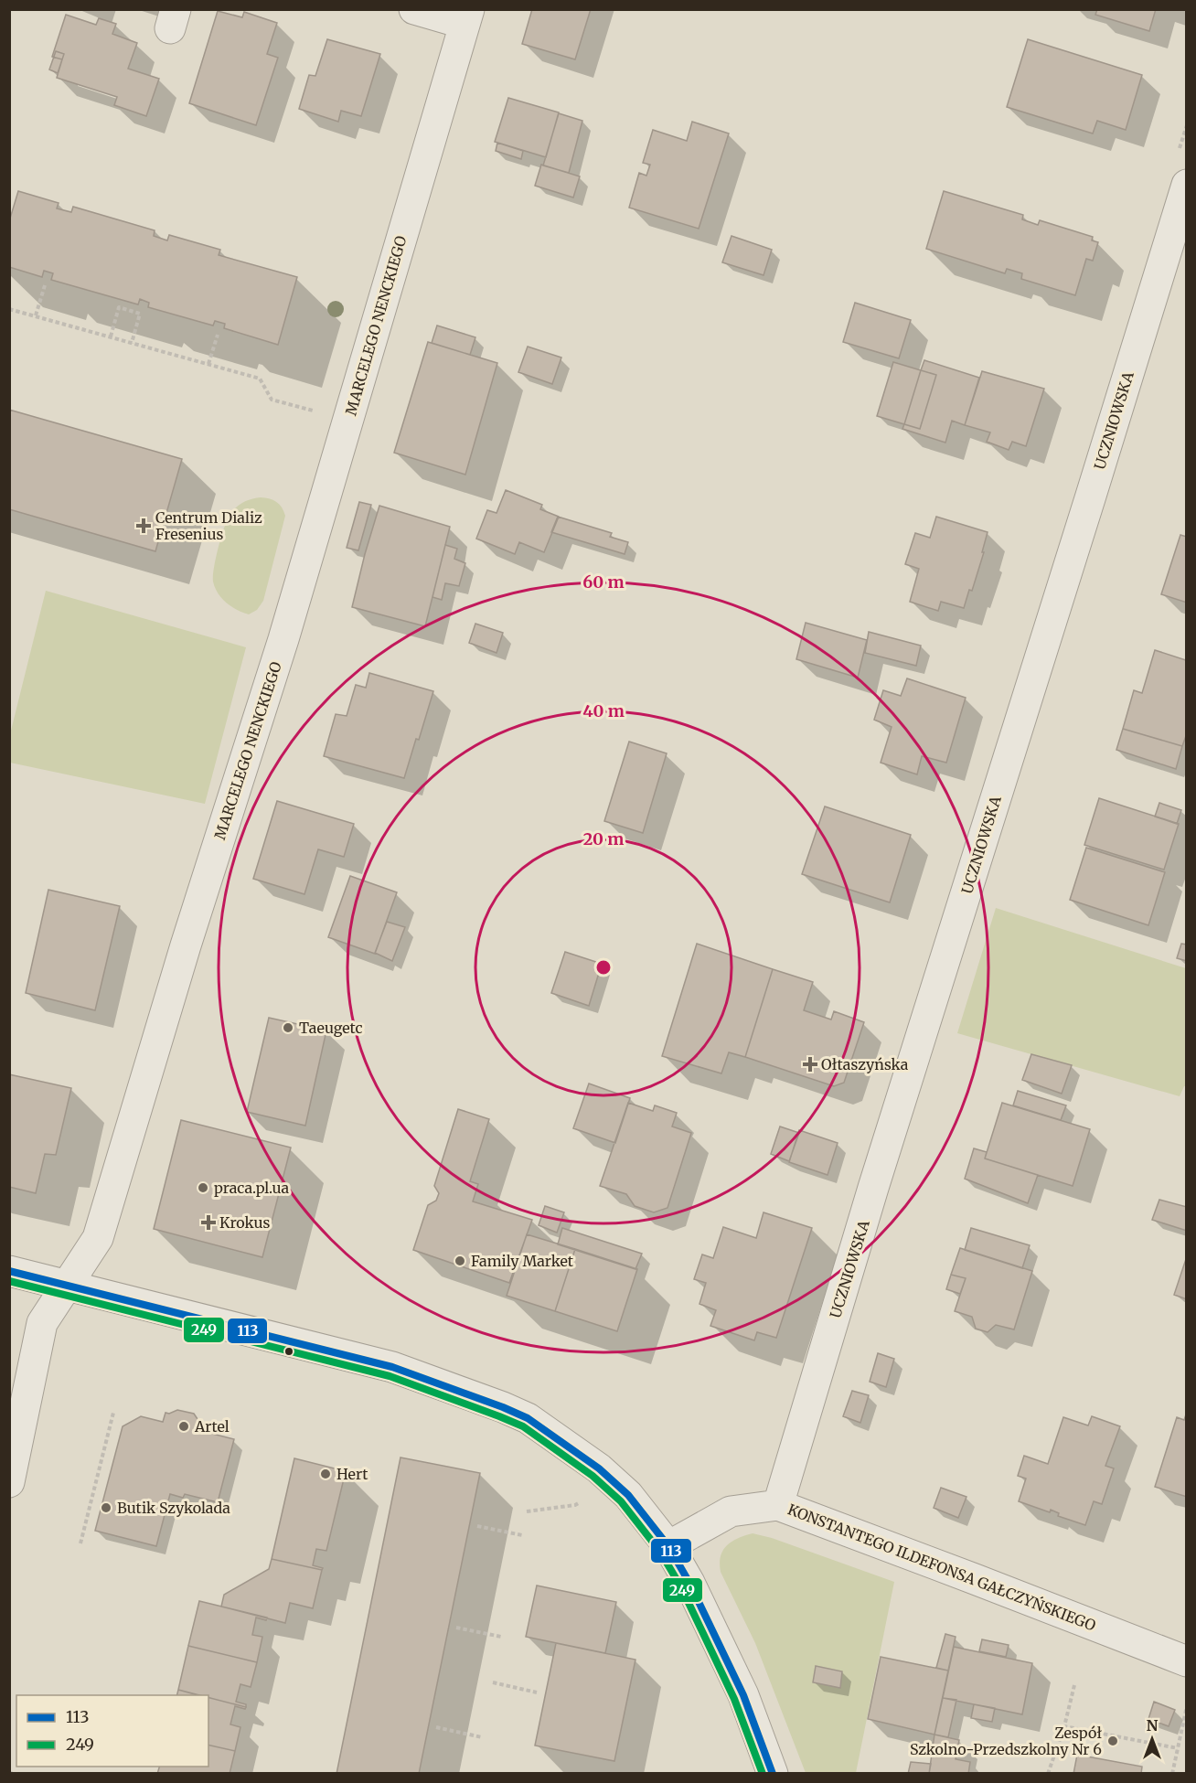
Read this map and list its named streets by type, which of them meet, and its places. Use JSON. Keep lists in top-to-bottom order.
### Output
{
  "streets": {
    "street": ["MARCELEGO NENCKIEGO", "UCZNIOWSKA", "KONSTANTEGO ILDEFONSA GAŁCZYŃSKIEGO"]
  },
  "crossings": [
    ["UCZNIOWSKA", "KONSTANTEGO ILDEFONSA GAŁCZYŃSKIEGO"]
  ],
  "places": {
    "health": ["Centrum Dializ Fresenius", "Ołtaszyńska", "Krokus"],
    "other": [
      "Taeugetc",
      "praca.pl.ua",
      "Family Market",
      "Artel",
      "Hert",
      "Butik Szykolada",
      "Zespół Szkolno-Przedszkolny Nr 6"
    ]
  },
  "lines": ["transit line 113", "transit line 249"],
  "legend": ["113", "249"],
  "north": "top",
  "rings": ["60 m", "40 m", "20 m"]
}
